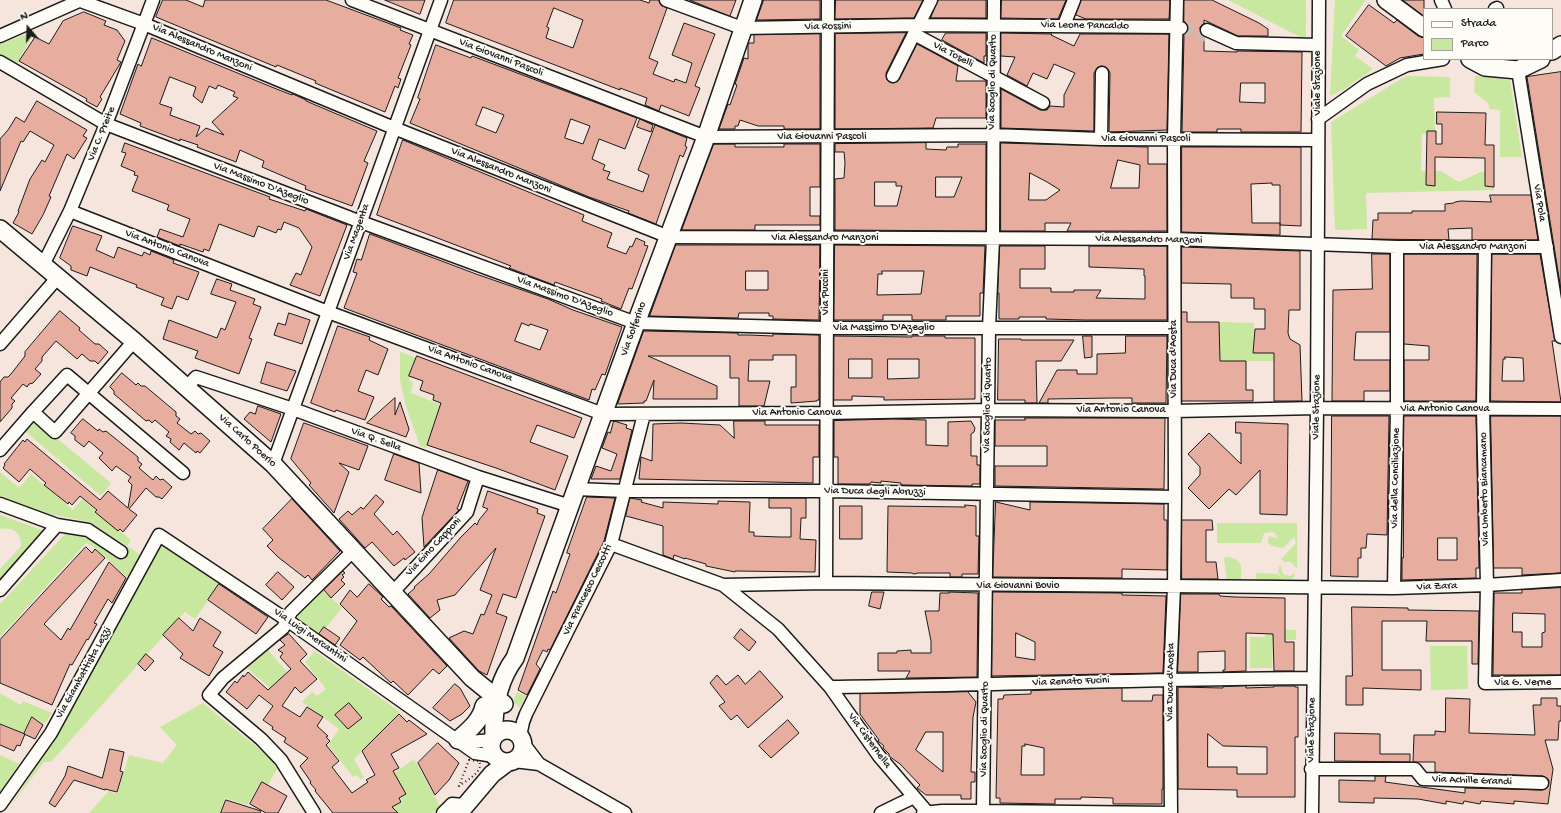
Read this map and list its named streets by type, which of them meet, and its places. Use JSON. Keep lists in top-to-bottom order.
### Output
{
  "streets": {
    "street": [
      "Via Leone Pancaldo",
      "Via Rossini",
      "Via Alessandro Manzoni",
      "Via Toselli",
      "Via Giovanni Pascoli",
      "Via Scoglio di Quarto",
      "Viale Stazione",
      "Via C. Preite",
      "Via Massimo D'Azeglio",
      "Via Pola",
      "Via Magenta",
      "Via Antonio Canova",
      "Via Puccini",
      "Via Solferino",
      "Via Duca d'Aosta",
      "Via Q. Sella",
      "Via Carlo Poerio",
      "Via della Conciliazione",
      "Via Umberto Biancamano",
      "Via Duca degli Abruzzi",
      "Via Gino Capponi",
      "Via Giovanni Bovio",
      "Via Zara",
      "Via Francesco Ceccotti",
      "Via Luigi Mercantini",
      "Via Giambattista Lezzi",
      "Via Renato Fucini",
      "Via G. Verne",
      "Via Cisternella",
      "Via Achille Grandi"
    ]
  },
  "crossings": [
    ["Via Leone Pancaldo", "Via Rossini"],
    ["Via Leone Pancaldo", "Via Scoglio di Quarto"],
    ["Via Leone Pancaldo", "Via Duca d'Aosta"],
    ["Via Rossini", "Via Toselli"],
    ["Via Rossini", "Via Scoglio di Quarto"],
    ["Via Rossini", "Via Puccini"],
    ["Via Rossini", "Via Solferino"],
    ["Via Alessandro Manzoni", "Via Scoglio di Quarto"],
    ["Via Alessandro Manzoni", "Viale Stazione"],
    ["Via Alessandro Manzoni", "Via C. Preite"],
    ["Via Alessandro Manzoni", "Via Pola"],
    ["Via Alessandro Manzoni", "Via Magenta"],
    ["Via Alessandro Manzoni", "Via Puccini"],
    ["Via Alessandro Manzoni", "Via Solferino"],
    ["Via Alessandro Manzoni", "Via Duca d'Aosta"],
    ["Via Alessandro Manzoni", "Via della Conciliazione"],
    ["Via Alessandro Manzoni", "Via Umberto Biancamano"],
    ["Via Toselli", "Via Scoglio di Quarto"],
    ["Via Giovanni Pascoli", "Via Scoglio di Quarto"],
    ["Via Giovanni Pascoli", "Viale Stazione"],
    ["Via Giovanni Pascoli", "Via Magenta"],
    ["Via Giovanni Pascoli", "Via Puccini"],
    ["Via Giovanni Pascoli", "Via Solferino"],
    ["Via Giovanni Pascoli", "Via Duca d'Aosta"],
    ["Via Scoglio di Quarto", "Via Massimo D'Azeglio"],
    ["Via Scoglio di Quarto", "Via Antonio Canova"],
    ["Via Scoglio di Quarto", "Via Duca degli Abruzzi"],
    ["Via Scoglio di Quarto", "Via Giovanni Bovio"],
    ["Via Scoglio di Quarto", "Via Renato Fucini"],
    ["Via Scoglio di Quarto", "Via Cisternella"],
    ["Viale Stazione", "Via Antonio Canova"],
    ["Viale Stazione", "Via Giovanni Bovio"],
    ["Viale Stazione", "Via Zara"],
    ["Viale Stazione", "Via Renato Fucini"],
    ["Viale Stazione", "Via Achille Grandi"],
    ["Via C. Preite", "Via Massimo D'Azeglio"],
    ["Via C. Preite", "Via Antonio Canova"],
    ["Via C. Preite", "Via Carlo Poerio"],
    ["Via Massimo D'Azeglio", "Via Magenta"],
    ["Via Massimo D'Azeglio", "Via Puccini"],
    ["Via Massimo D'Azeglio", "Via Solferino"],
    ["Via Massimo D'Azeglio", "Via Duca d'Aosta"],
    ["Via Magenta", "Via Antonio Canova"],
    ["Via Magenta", "Via Q. Sella"],
    ["Via Magenta", "Via Carlo Poerio"],
    ["Via Antonio Canova", "Via Puccini"],
    ["Via Antonio Canova", "Via Solferino"],
    ["Via Antonio Canova", "Via Duca d'Aosta"],
    ["Via Antonio Canova", "Via della Conciliazione"],
    ["Via Antonio Canova", "Via Umberto Biancamano"],
    ["Via Antonio Canova", "Via Francesco Ceccotti"],
    ["Via Puccini", "Via Duca degli Abruzzi"],
    ["Via Puccini", "Via Giovanni Bovio"],
    ["Via Solferino", "Via Q. Sella"],
    ["Via Solferino", "Via Carlo Poerio"],
    ["Via Solferino", "Via Duca degli Abruzzi"],
    ["Via Solferino", "Via Luigi Mercantini"],
    ["Via Duca d'Aosta", "Via Duca degli Abruzzi"],
    ["Via Duca d'Aosta", "Via Giovanni Bovio"],
    ["Via Duca d'Aosta", "Via Renato Fucini"],
    ["Via Duca d'Aosta", "Via Cisternella"],
    ["Via Q. Sella", "Via Carlo Poerio"],
    ["Via Q. Sella", "Via Gino Capponi"],
    ["Via Carlo Poerio", "Via Gino Capponi"],
    ["Via Carlo Poerio", "Via Francesco Ceccotti"],
    ["Via Carlo Poerio", "Via Luigi Mercantini"],
    ["Via della Conciliazione", "Via Zara"],
    ["Via Umberto Biancamano", "Via Zara"],
    ["Via Umberto Biancamano", "Via G. Verne"],
    ["Via Duca degli Abruzzi", "Via Francesco Ceccotti"],
    ["Via Giovanni Bovio", "Via Zara"],
    ["Via Giovanni Bovio", "Via Cisternella"],
    ["Via Francesco Ceccotti", "Via Luigi Mercantini"],
    ["Via Francesco Ceccotti", "Via Cisternella"],
    ["Via Luigi Mercantini", "Via Giambattista Lezzi"],
    ["Via Renato Fucini", "Via Cisternella"]
  ],
  "legend": ["Strada", "Parco"],
  "north": "top"
}
